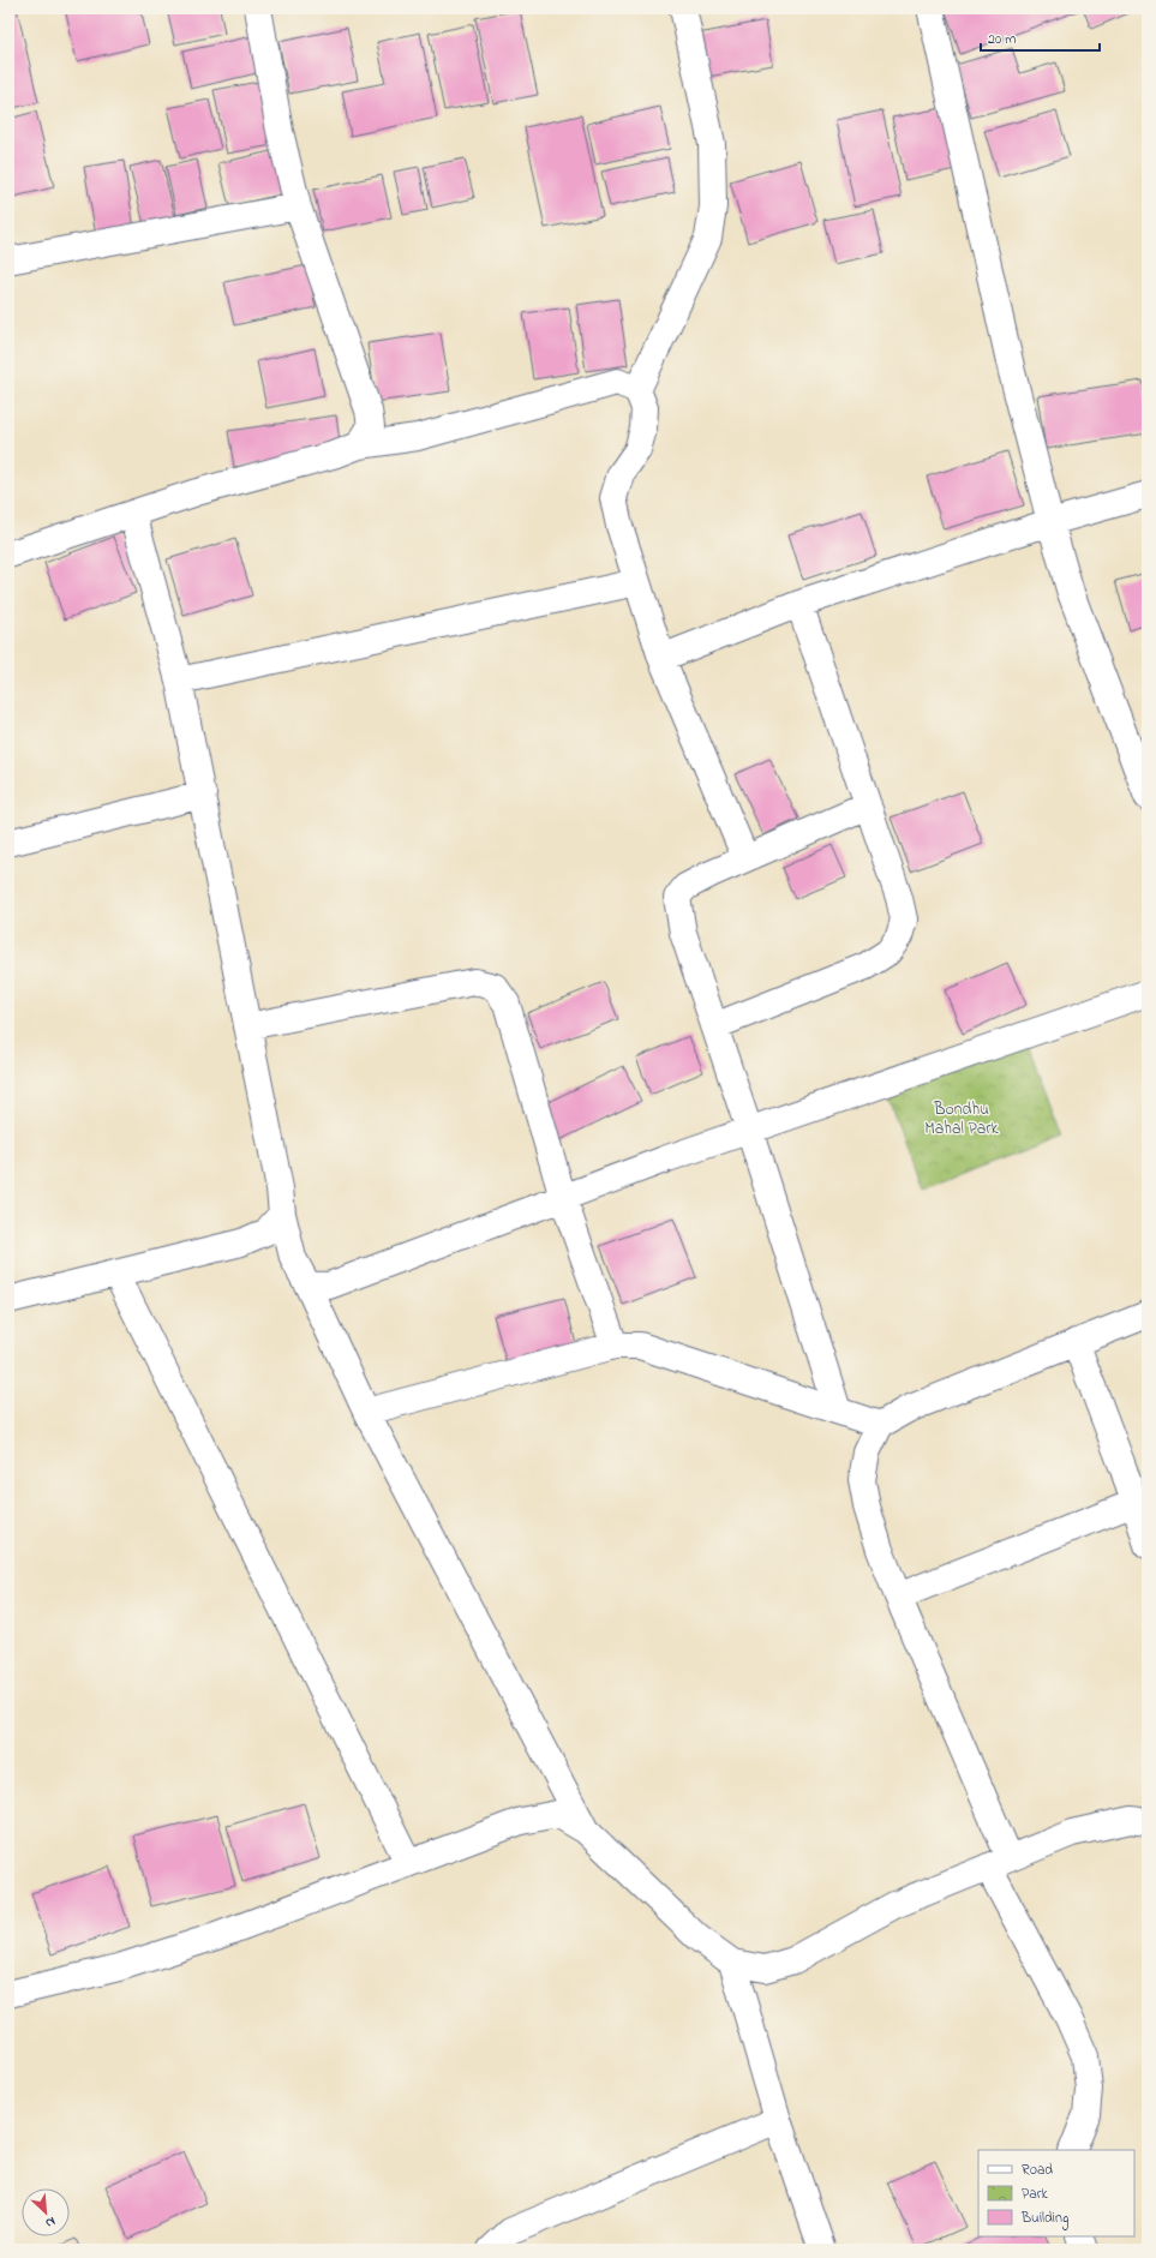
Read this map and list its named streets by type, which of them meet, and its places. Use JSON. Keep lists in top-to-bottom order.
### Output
{
  "parks": ["Bondhu Mahal Park"],
  "legend": ["Road", "Park", "Building"],
  "scale_bar": "20 m",
  "north": "bottom right"
}
